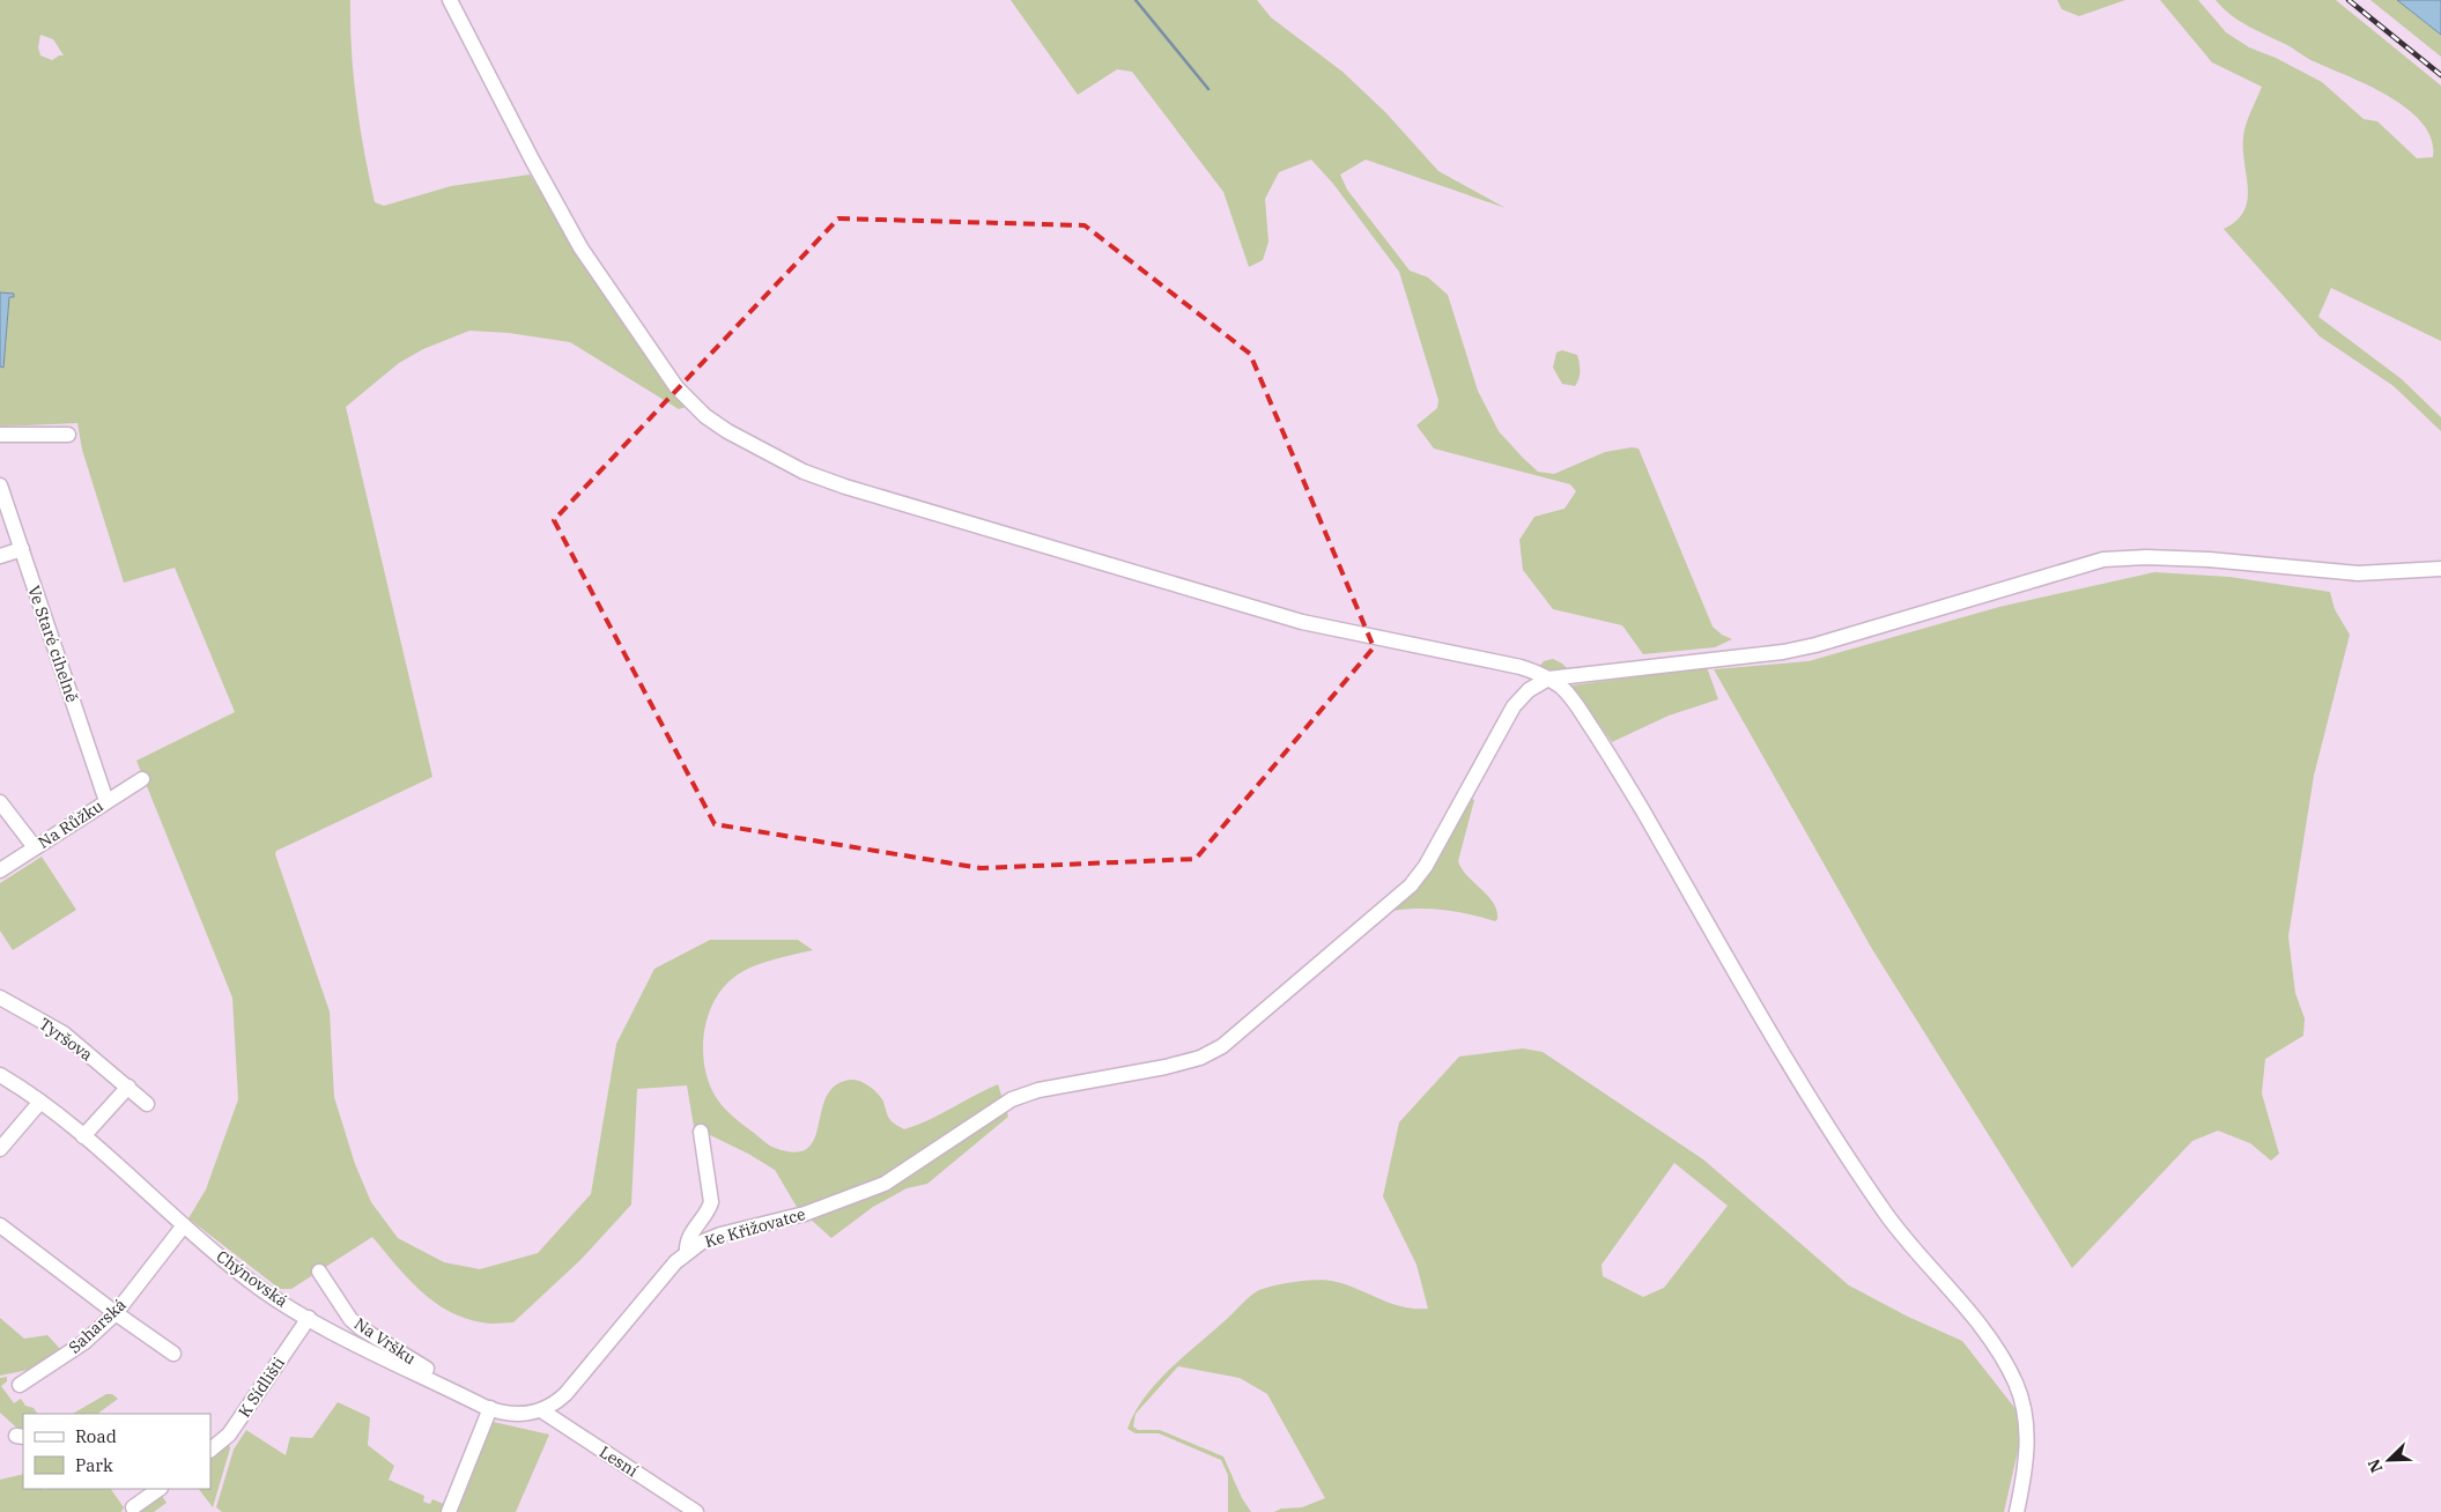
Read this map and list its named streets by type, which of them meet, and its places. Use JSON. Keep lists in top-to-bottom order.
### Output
{
  "streets": {
    "street": [
      "Ve Staré cihelně",
      "Na Růžku",
      "Tyršova",
      "Ke Křižovatce",
      "Chýnovská",
      "Saharská",
      "Na Vršku",
      "K Sídlišti",
      "Lesní"
    ]
  },
  "crossings": [
    ["Ve Staré cihelně", "Na Růžku"],
    ["Ke Křižovatce", "Chýnovská"],
    ["Ke Křižovatce", "Lesní"],
    ["Chýnovská", "Saharská"],
    ["Chýnovská", "Na Vršku"],
    ["Chýnovská", "K Sídlišti"],
    ["Chýnovská", "Lesní"]
  ],
  "legend": ["Road", "Park"],
  "north": "bottom left"
}
